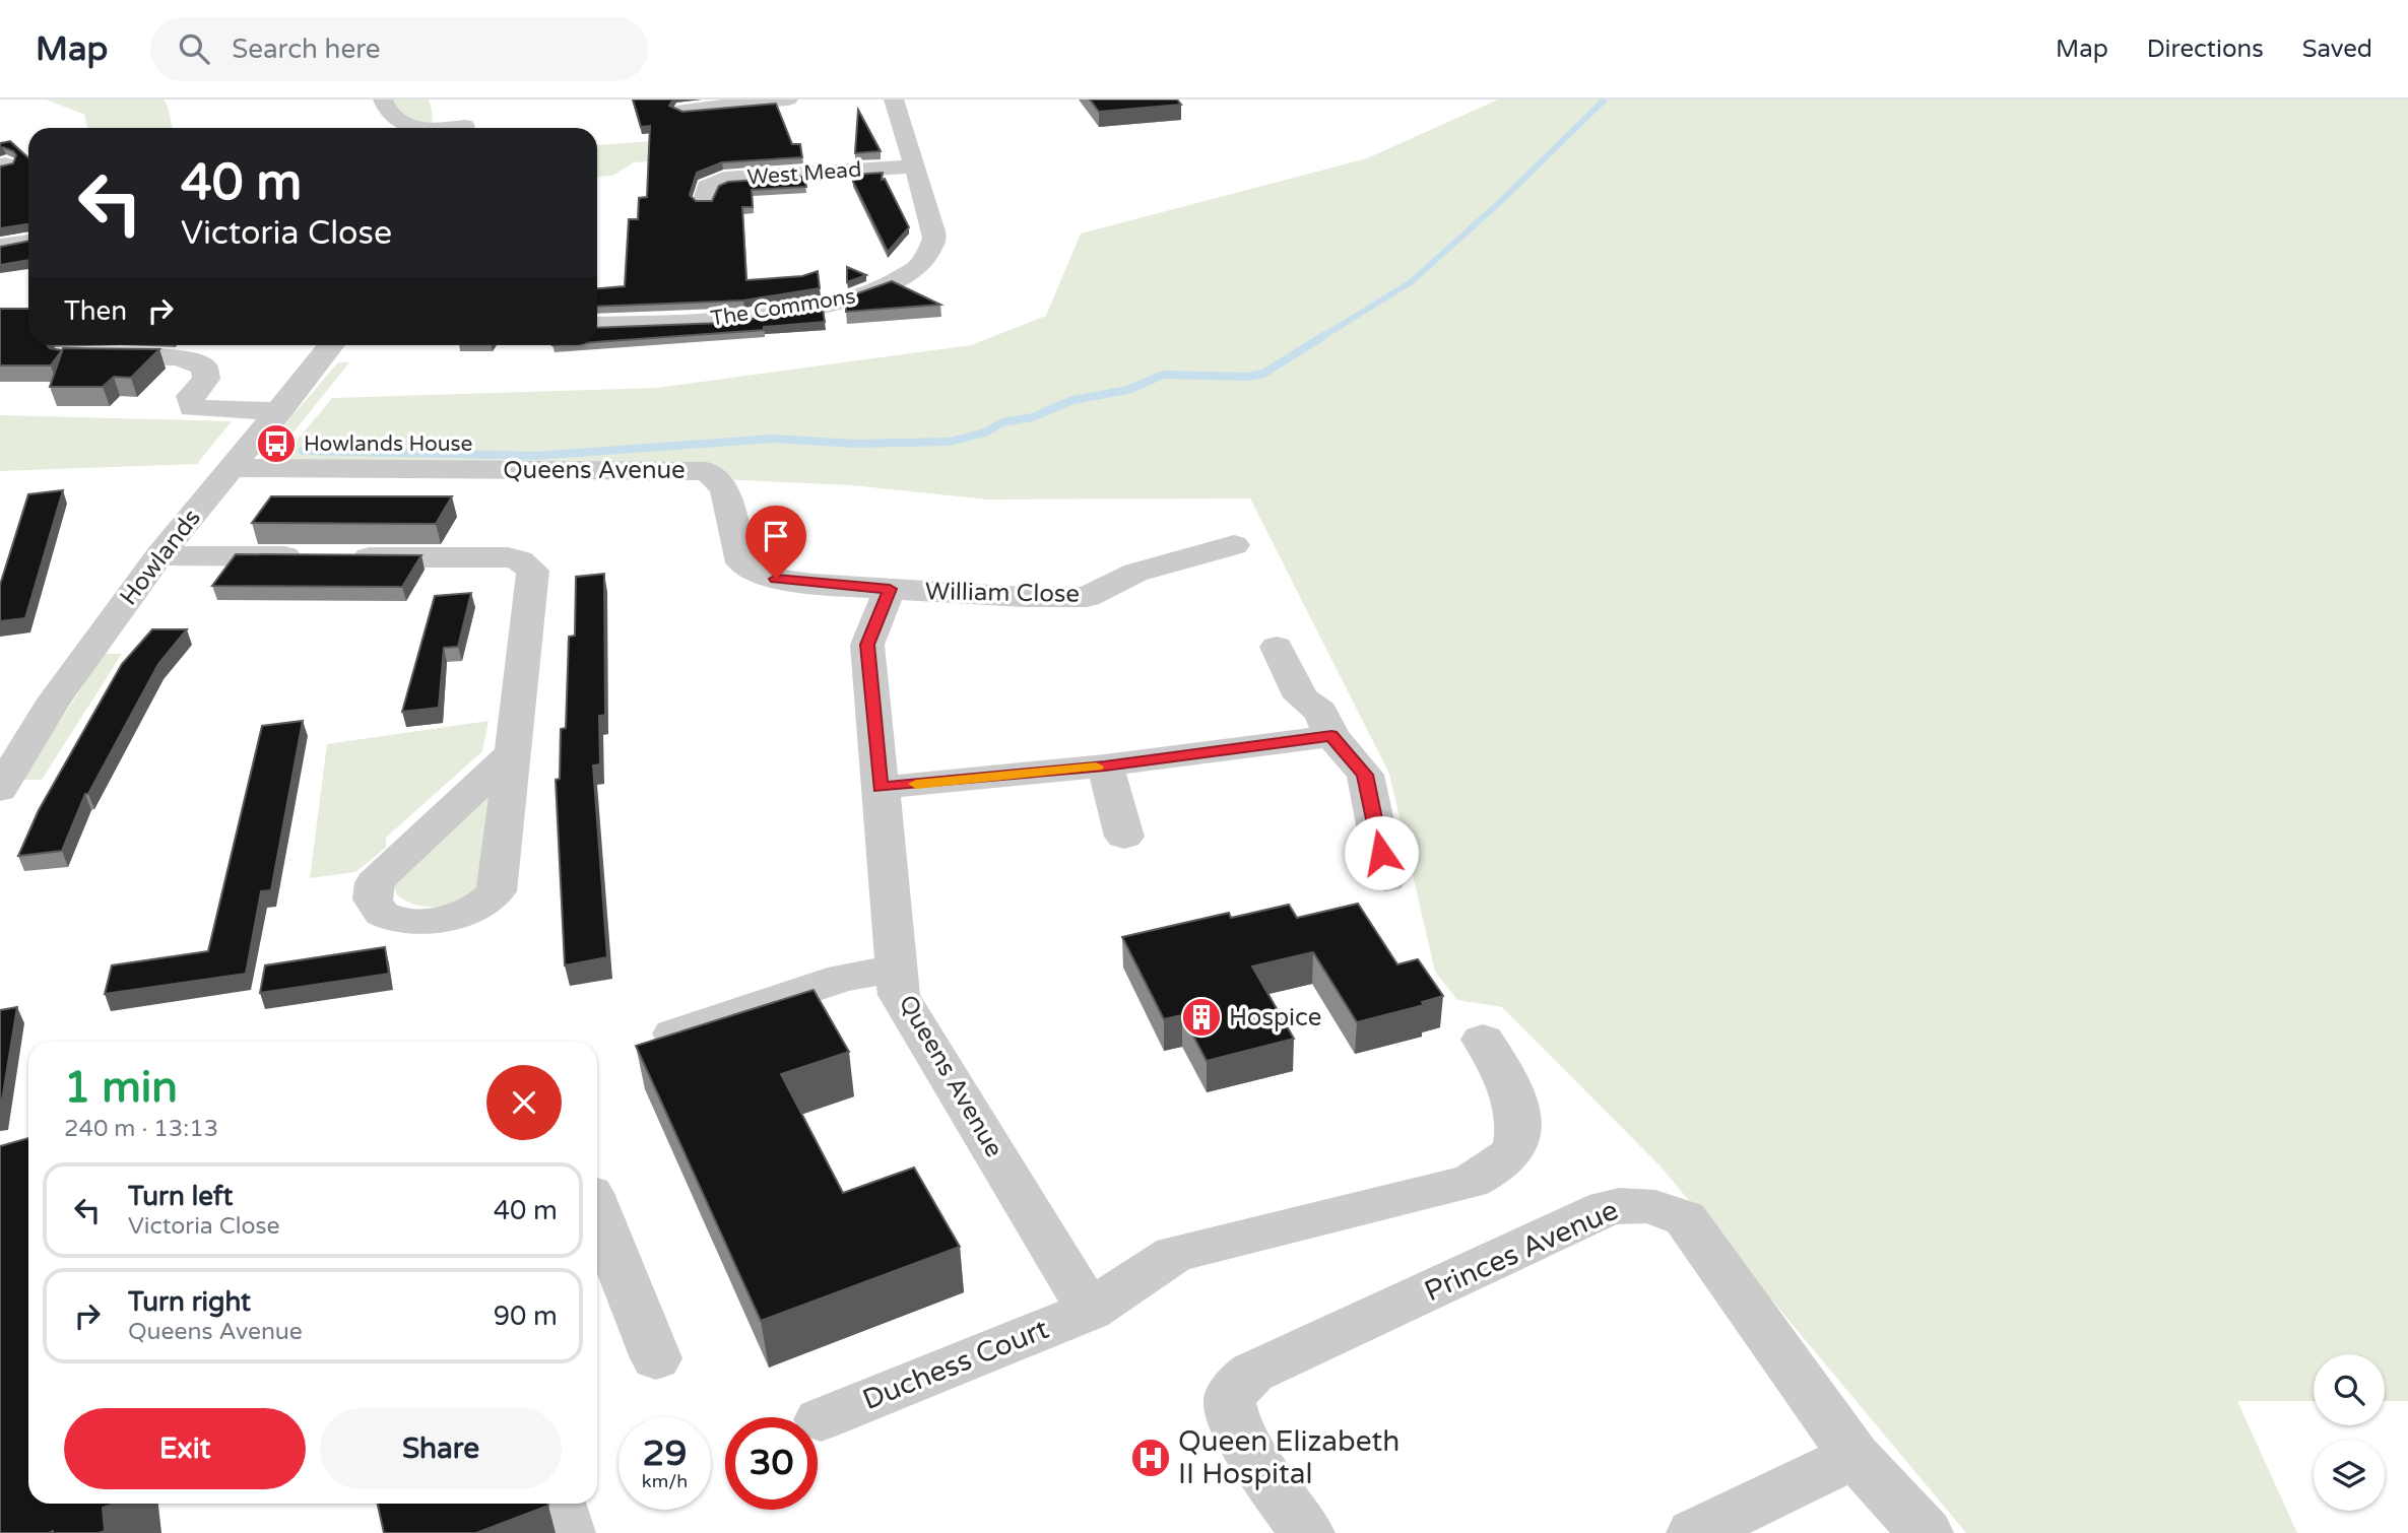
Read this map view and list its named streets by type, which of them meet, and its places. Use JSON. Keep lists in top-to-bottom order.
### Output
{
  "streets": {
    "street": [
      "West Mead",
      "The Commons",
      "Queens Avenue",
      "Howlands",
      "William Close",
      "Princes Avenue",
      "Duchess Court"
    ]
  },
  "crossings": [
    ["West Mead", "The Commons"],
    ["Queens Avenue", "Howlands"],
    ["Queens Avenue", "William Close"],
    ["Queens Avenue", "Duchess Court"]
  ],
  "places": {
    "bus stop": ["Howlands House"],
    "building": ["Hospice"],
    "hospital": ["Queen Elizabeth II Hospital"]
  },
  "page": {
    "header": "Map",
    "search": "Search here",
    "nav": ["Map", "Directions", "Saved"],
    "turn": ["40 m", "Victoria Close"],
    "then": "Then",
    "heading": ["1 min", "240 m · 13:13"],
    "list": [
      {
        "name": "Turn left",
        "note": "Victoria Close",
        "value": "40 m"
      },
      {
        "name": "Turn right",
        "note": "Queens Avenue",
        "value": "90 m"
      }
    ],
    "buttons": ["Exit", "Share"],
    "speed": "29 km/h",
    "limit": "30"
  }
}
